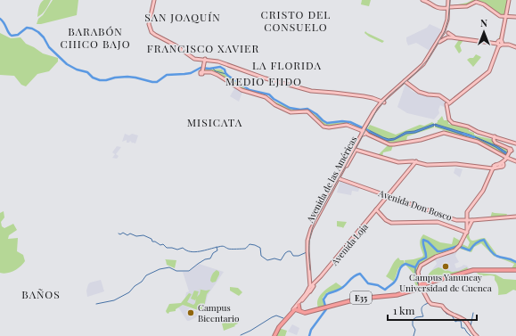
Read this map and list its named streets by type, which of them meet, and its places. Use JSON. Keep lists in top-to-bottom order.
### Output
{
  "streets": {
    "highway": ["E35"],
    "main road": ["Avenida de las Américas", "Avenida Don Bosco", "Avenida Loja"]
  },
  "crossings": [
    ["Avenida de las Américas", "Avenida Don Bosco"],
    ["Avenida de las Américas", "Avenida Loja"],
    ["Avenida Don Bosco", "Avenida Loja"]
  ],
  "districts": [
    "CRISTO DEL CONSUELO",
    "SAN JOAQUÍN",
    "BARABÓN CHICO BAJO",
    "FRANCISCO XAVIER",
    "LA FLORIDA",
    "MEDIO EJIDO",
    "MISICATA",
    "BAÑOS"
  ],
  "places": ["Campus Yanuncay Universidad de Cuenca", "Campus Bicentario"],
  "scale_bar": "1 km",
  "north": "top"
}
